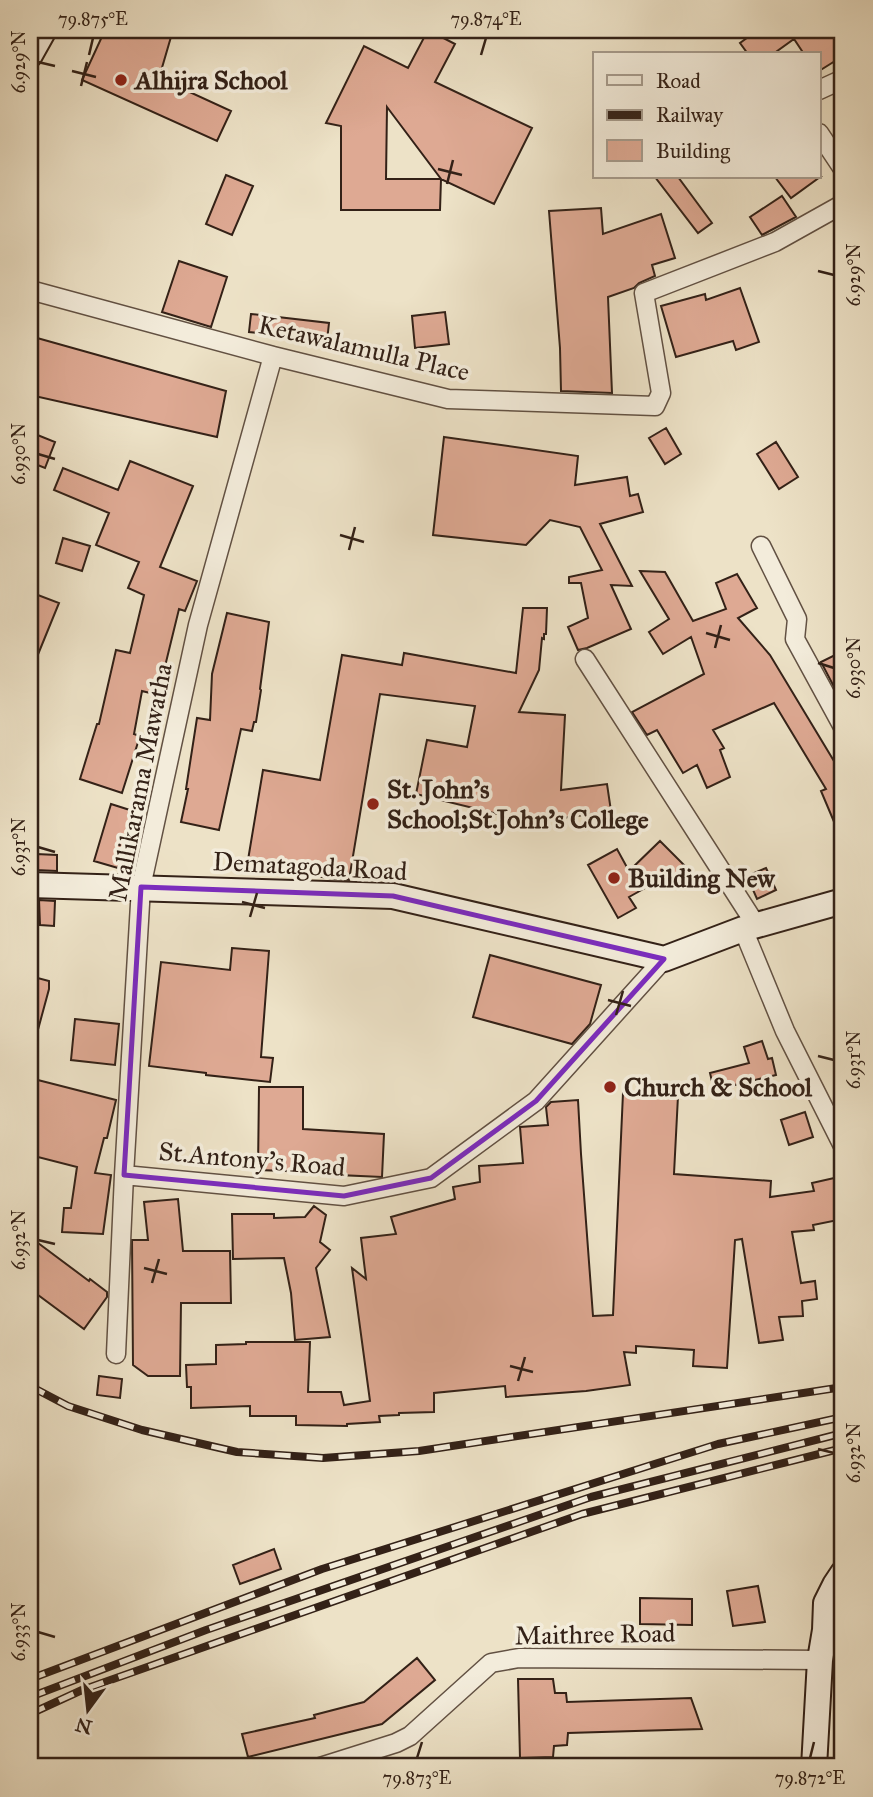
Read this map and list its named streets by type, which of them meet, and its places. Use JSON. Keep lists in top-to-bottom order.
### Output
{
  "streets": {
    "main road": ["Dematagoda Road"],
    "street": [
      "Ketawalamulla Place",
      "Mallikarama Mawatha",
      "St.Antony's Road",
      "Maithree Road"
    ]
  },
  "crossings": [
    ["Ketawalamulla Place", "Mallikarama Mawatha"],
    ["Mallikarama Mawatha", "Dematagoda Road"],
    ["Mallikarama Mawatha", "St.Antony's Road"],
    ["Dematagoda Road", "St.Antony's Road"]
  ],
  "places": [
    "Alhijra School",
    "St. John's School;St.John's College",
    "Building New",
    "Church & School"
  ],
  "legend": ["Road", "Railway", "Building"],
  "north": "bottom",
  "coordinates": [
    "79.875°E",
    "79.874°E",
    "6.929°N",
    "6.930°N",
    "6.931°N",
    "6.932°N",
    "6.933°N",
    "79.873°E",
    "79.872°E"
  ]
}
